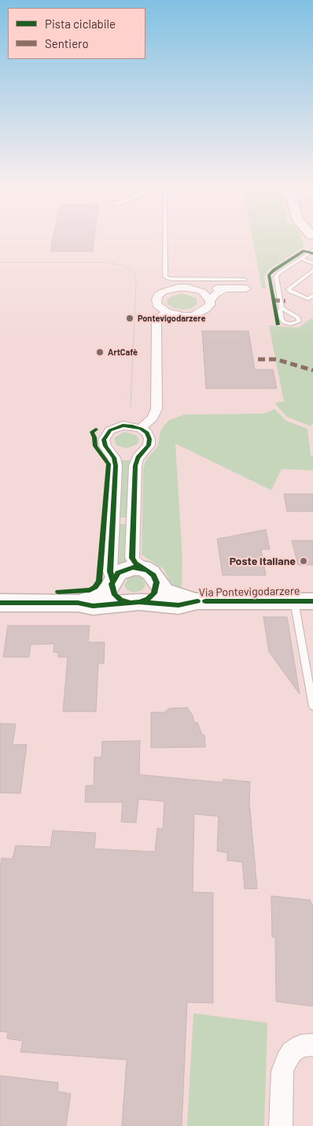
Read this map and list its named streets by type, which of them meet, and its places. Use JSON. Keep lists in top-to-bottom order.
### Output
{
  "streets": {
    "main road": ["Via Pontevigodarzere"]
  },
  "places": ["Pontevigodarzere", "ArtCafè", "Poste italiane"],
  "legend": ["Pista ciclabile", "Sentiero"]
}
